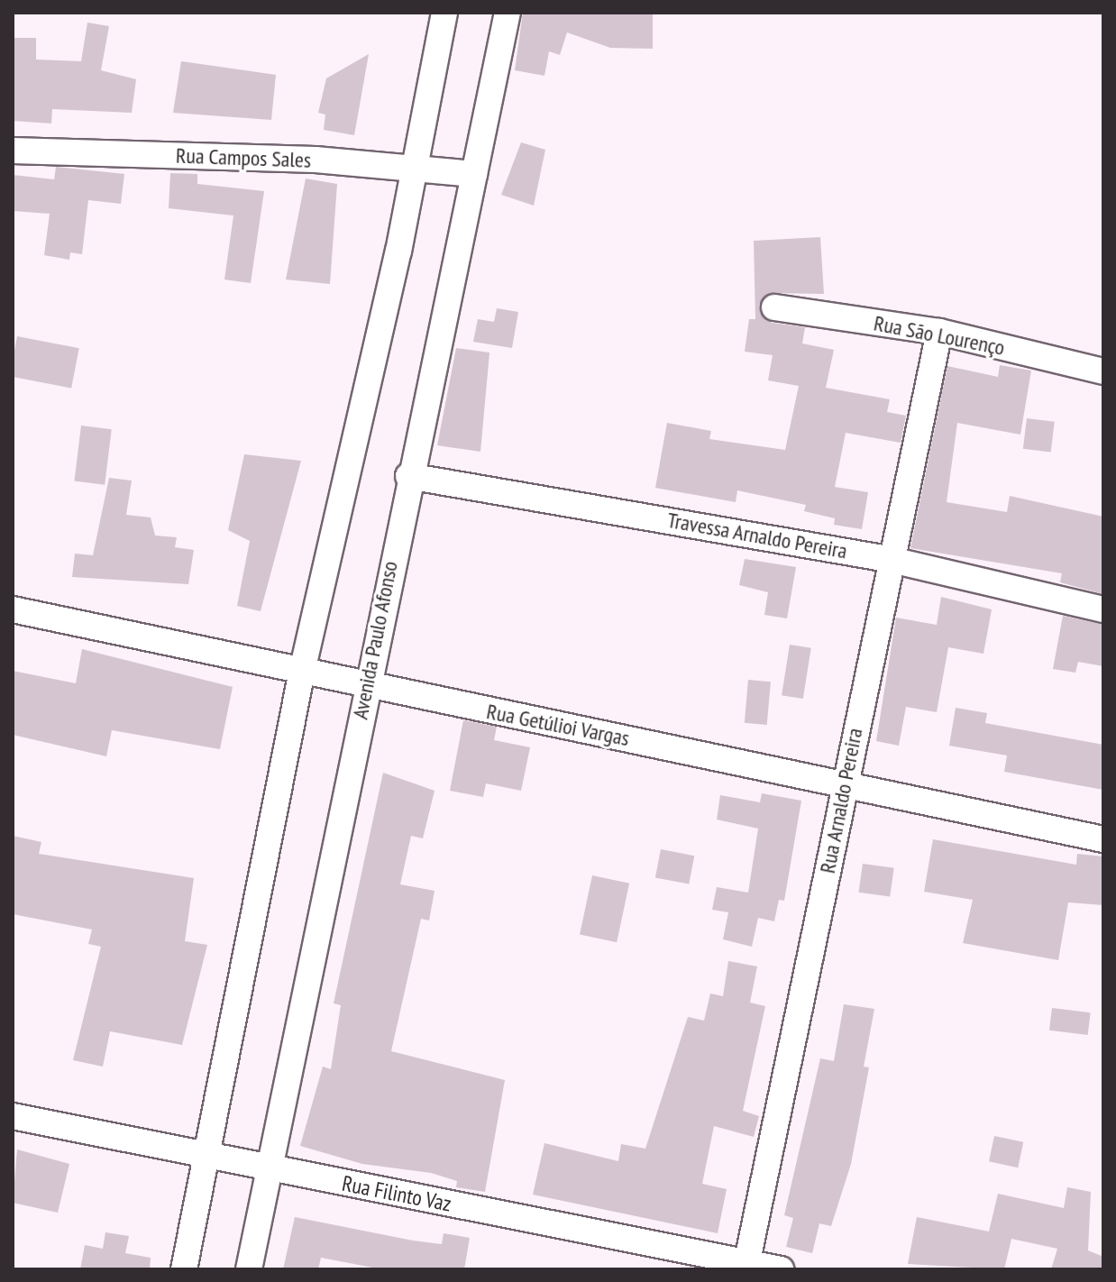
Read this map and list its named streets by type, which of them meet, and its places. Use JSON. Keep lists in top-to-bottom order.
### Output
{
  "streets": {
    "street": [
      "Rua Campos Sales",
      "Rua São Lourenço",
      "Travessa Arnaldo Pereira",
      "Avenida Paulo Afonso",
      "Rua Getúlioi Vargas",
      "Rua Arnaldo Pereira",
      "Rua Filinto Vaz"
    ]
  },
  "crossings": [
    ["Rua Campos Sales", "Avenida Paulo Afonso"],
    ["Rua São Lourenço", "Rua Arnaldo Pereira"],
    ["Travessa Arnaldo Pereira", "Avenida Paulo Afonso"],
    ["Travessa Arnaldo Pereira", "Rua Arnaldo Pereira"],
    ["Avenida Paulo Afonso", "Rua Getúlioi Vargas"],
    ["Avenida Paulo Afonso", "Rua Filinto Vaz"],
    ["Rua Getúlioi Vargas", "Rua Arnaldo Pereira"],
    ["Rua Arnaldo Pereira", "Rua Filinto Vaz"]
  ]
}
